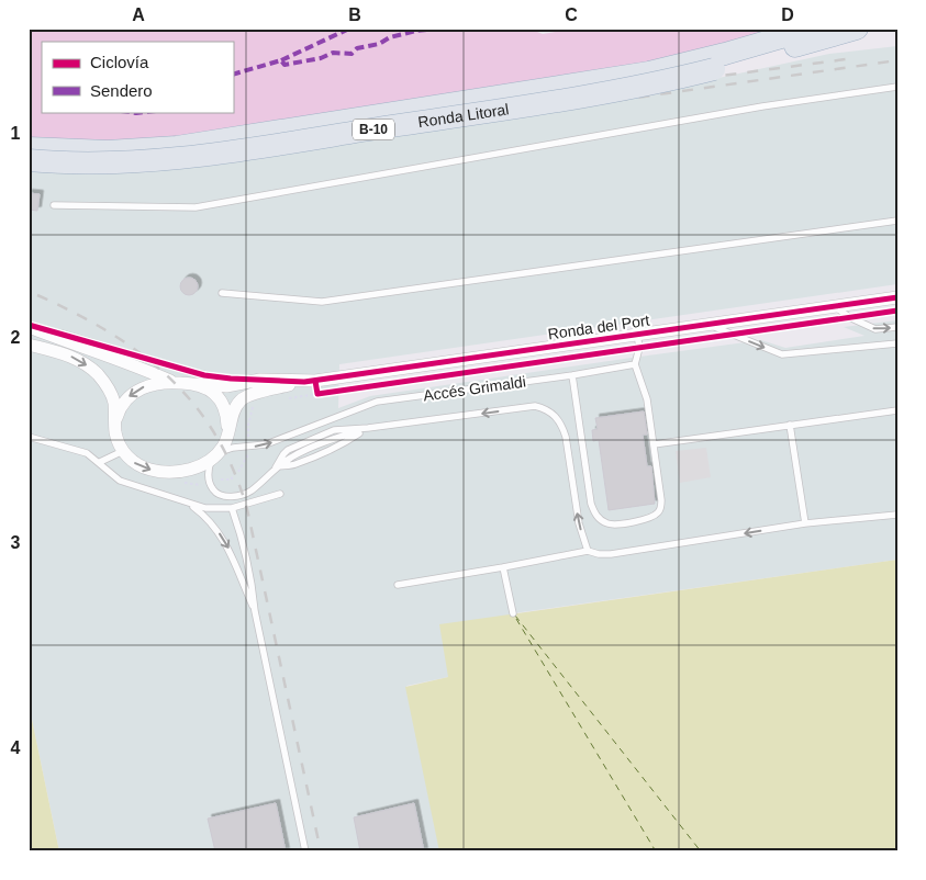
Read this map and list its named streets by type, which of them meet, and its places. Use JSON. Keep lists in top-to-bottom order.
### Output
{
  "streets": {
    "highway": ["Ronda Litoral", "B-10"],
    "street": ["Ronda del Port"],
    "lane": ["Accés Grimaldi"]
  },
  "legend": ["Ciclovía", "Sendero"],
  "grid": {
    "columns": [
      "A",
      "B",
      "C",
      "D"
    ],
    "rows": [
      "1",
      "2",
      "3",
      "4"
    ]
  }
}
